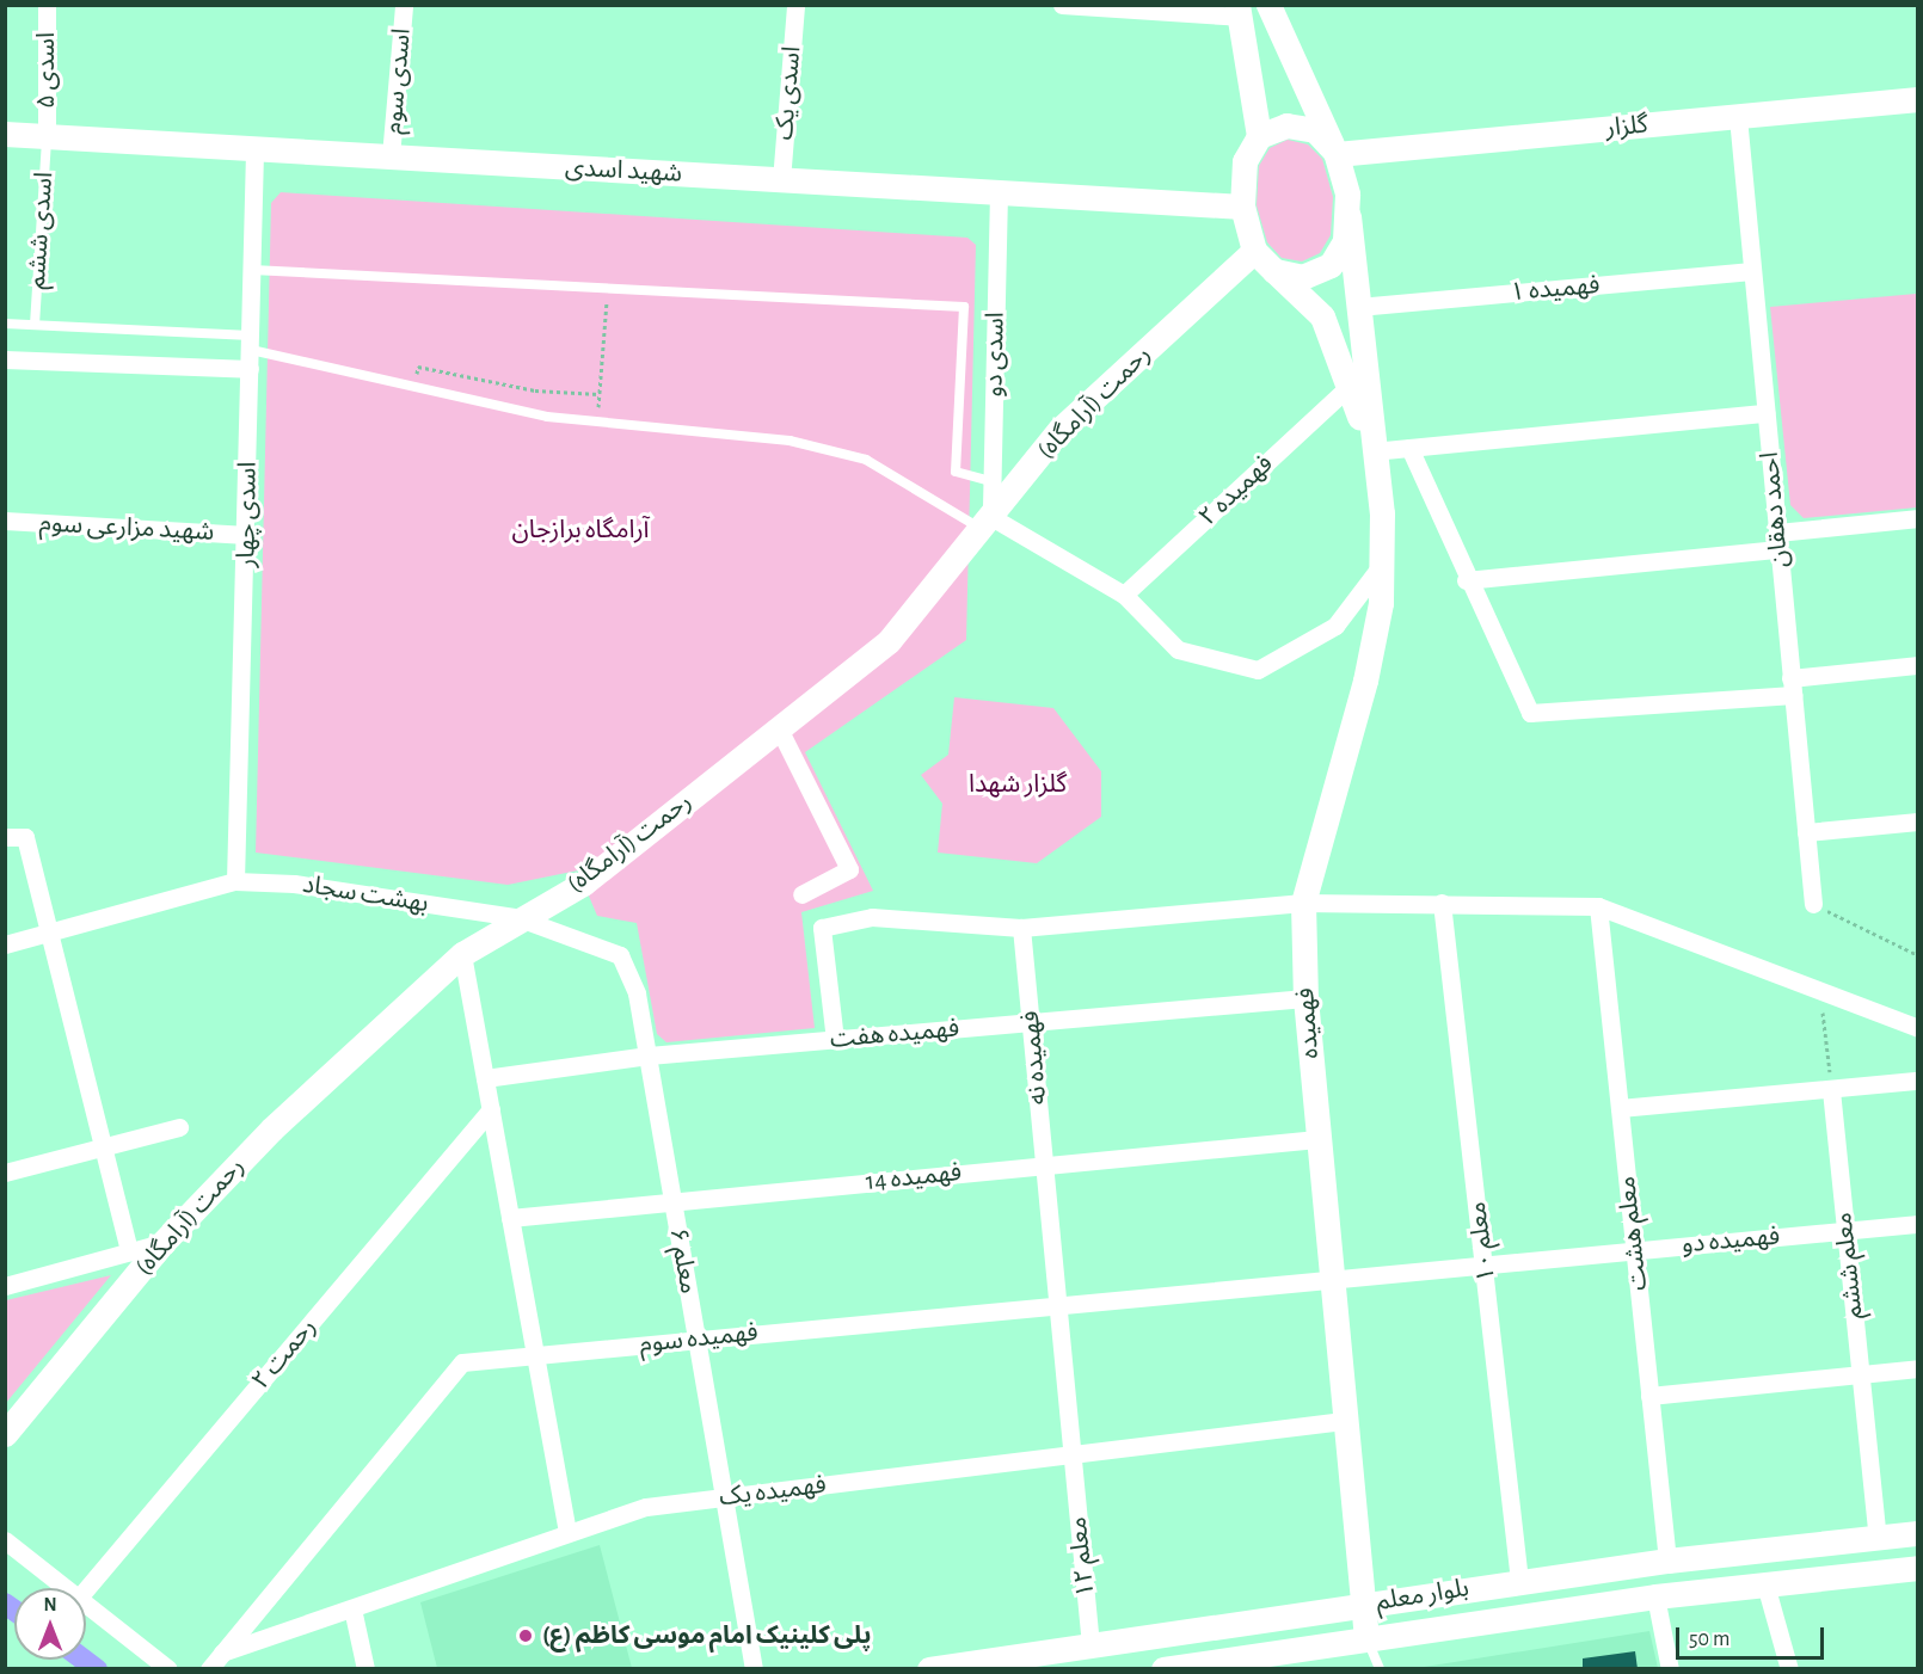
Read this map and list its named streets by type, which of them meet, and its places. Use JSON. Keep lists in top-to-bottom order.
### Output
{
  "streets": {
    "street": [
      "اسدی ۵",
      "اسدی سوم",
      "اسدی یک",
      "گلزار",
      "شهید اسدی",
      "فهمیده ۱",
      "اسدی دو",
      "رحمت (آرامگاه)",
      "فهمیده ۲",
      "احمد دهقان",
      "اسدی چهار",
      "شهید مزارعی سوم",
      "بهشت سجاد",
      "فهمیده",
      "فهمیده هفت",
      "فهمیده نه",
      "فهمیده 14",
      "معلم هشت",
      "فهمیده دو",
      "معلم ۱۰",
      "معلم ۶",
      "معلم ششم",
      "فهمیده سوم",
      "رحمت ۲",
      "فهمیده یک",
      "معلم ۱۲",
      "بلوار معلم"
    ],
    "lane": ["اسدی ششم"]
  },
  "crossings": [
    ["اسدی ۵", "شهید اسدی"],
    ["اسدی ۵", "اسدی ششم"],
    ["اسدی سوم", "شهید اسدی"],
    ["اسدی یک", "شهید اسدی"],
    ["گلزار", "شهید اسدی"],
    ["گلزار", "رحمت (آرامگاه)"],
    ["گلزار", "احمد دهقان"],
    ["شهید اسدی", "اسدی ششم"],
    ["شهید اسدی", "اسدی دو"],
    ["شهید اسدی", "رحمت (آرامگاه)"],
    ["شهید اسدی", "اسدی چهار"],
    ["فهمیده ۱", "احمد دهقان"],
    ["اسدی دو", "رحمت (آرامگاه)"],
    ["رحمت (آرامگاه)", "بهشت سجاد"],
    ["اسدی چهار", "شهید مزارعی سوم"],
    ["اسدی چهار", "بهشت سجاد"],
    ["بهشت سجاد", "فهمیده هفت"],
    ["بهشت سجاد", "معلم ۶"],
    ["فهمیده", "فهمیده هفت"],
    ["فهمیده", "فهمیده 14"],
    ["فهمیده", "فهمیده دو"],
    ["فهمیده", "فهمیده سوم"],
    ["فهمیده", "فهمیده یک"],
    ["فهمیده", "بلوار معلم"],
    ["فهمیده هفت", "فهمیده نه"],
    ["فهمیده هفت", "معلم ۶"],
    ["فهمیده نه", "فهمیده 14"],
    ["فهمیده نه", "فهمیده سوم"],
    ["فهمیده نه", "فهمیده یک"],
    ["فهمیده نه", "معلم ۱۲"],
    ["فهمیده 14", "معلم ۶"],
    ["معلم هشت", "فهمیده دو"],
    ["معلم هشت", "بلوار معلم"],
    ["فهمیده دو", "معلم ۱۰"],
    ["فهمیده دو", "معلم ششم"],
    ["فهمیده دو", "فهمیده سوم"],
    ["معلم ۱۰", "بلوار معلم"],
    ["معلم ۶", "فهمیده سوم"],
    ["معلم ۶", "فهمیده یک"],
    ["معلم ششم", "بلوار معلم"],
    ["فهمیده سوم", "فهمیده یک"],
    ["فهمیده یک", "معلم ۱۲"],
    ["معلم ۱۲", "بلوار معلم"]
  ],
  "parks": ["آرامگاه برازجان", "گلزار شهدا"],
  "places": ["پلی کلینیک امام موسی کاظم (ع)"],
  "scale_bar": "50 m",
  "north": "top"
}
